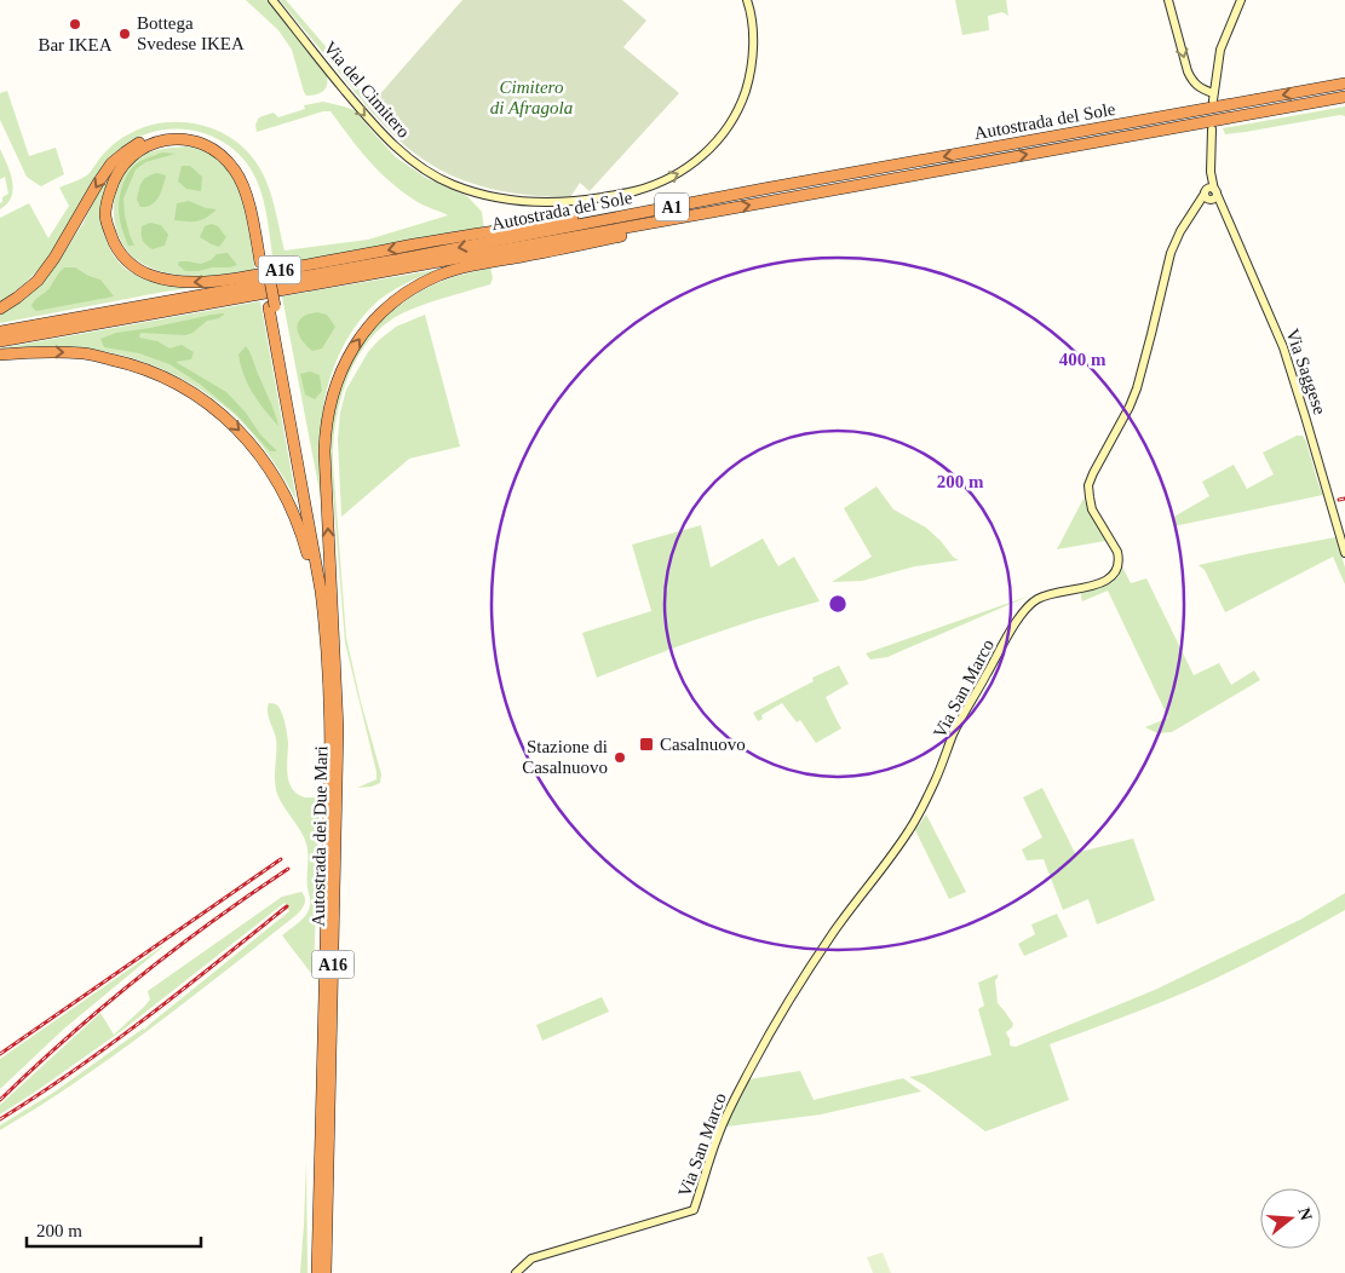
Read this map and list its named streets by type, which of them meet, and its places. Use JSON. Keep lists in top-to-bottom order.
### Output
{
  "streets": {
    "highway": [
      "Autostrada del Sole",
      "A1",
      "A16",
      "Autostrada dei Due Mari"
    ],
    "main road": ["Via del Cimitero", "Via Saggese", "Via San Marco"]
  },
  "crossings": [
    ["Autostrada del Sole", "A16"],
    ["Via Saggese", "Via San Marco"]
  ],
  "parks": ["Cimitero di Afragola"],
  "places": {
    "other": ["Bar IKEA", "Bottega Svedese IKEA", "Stazione di Casalnuovo"],
    "transit": ["Casalnuovo"]
  },
  "scale_bar": "200 m",
  "north": "right",
  "rings": ["400 m", "200 m"]
}
